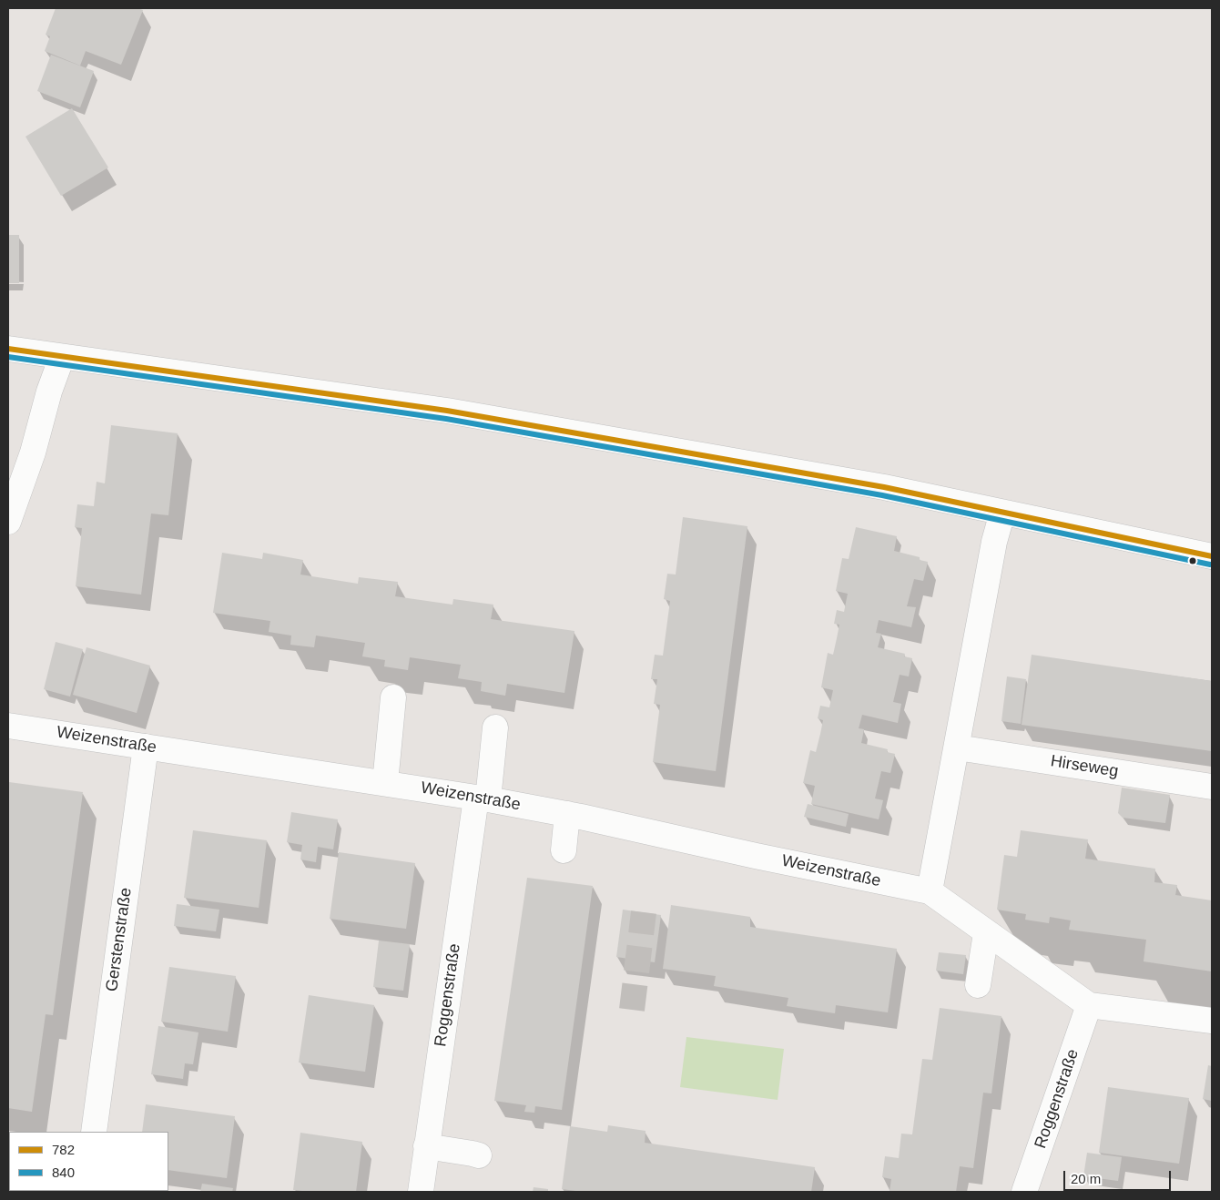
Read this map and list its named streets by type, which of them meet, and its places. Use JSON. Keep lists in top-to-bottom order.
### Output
{
  "streets": {
    "street": [
      "Weizenstraße",
      "Hirseweg",
      "Gerstenstraße",
      "Roggenstraße"
    ]
  },
  "crossings": [
    ["Weizenstraße", "Gerstenstraße"],
    ["Weizenstraße", "Roggenstraße"]
  ],
  "lines": ["transit line 782", "transit line 840"],
  "legend": ["782", "840"],
  "scale_bar": "20 m"
}
